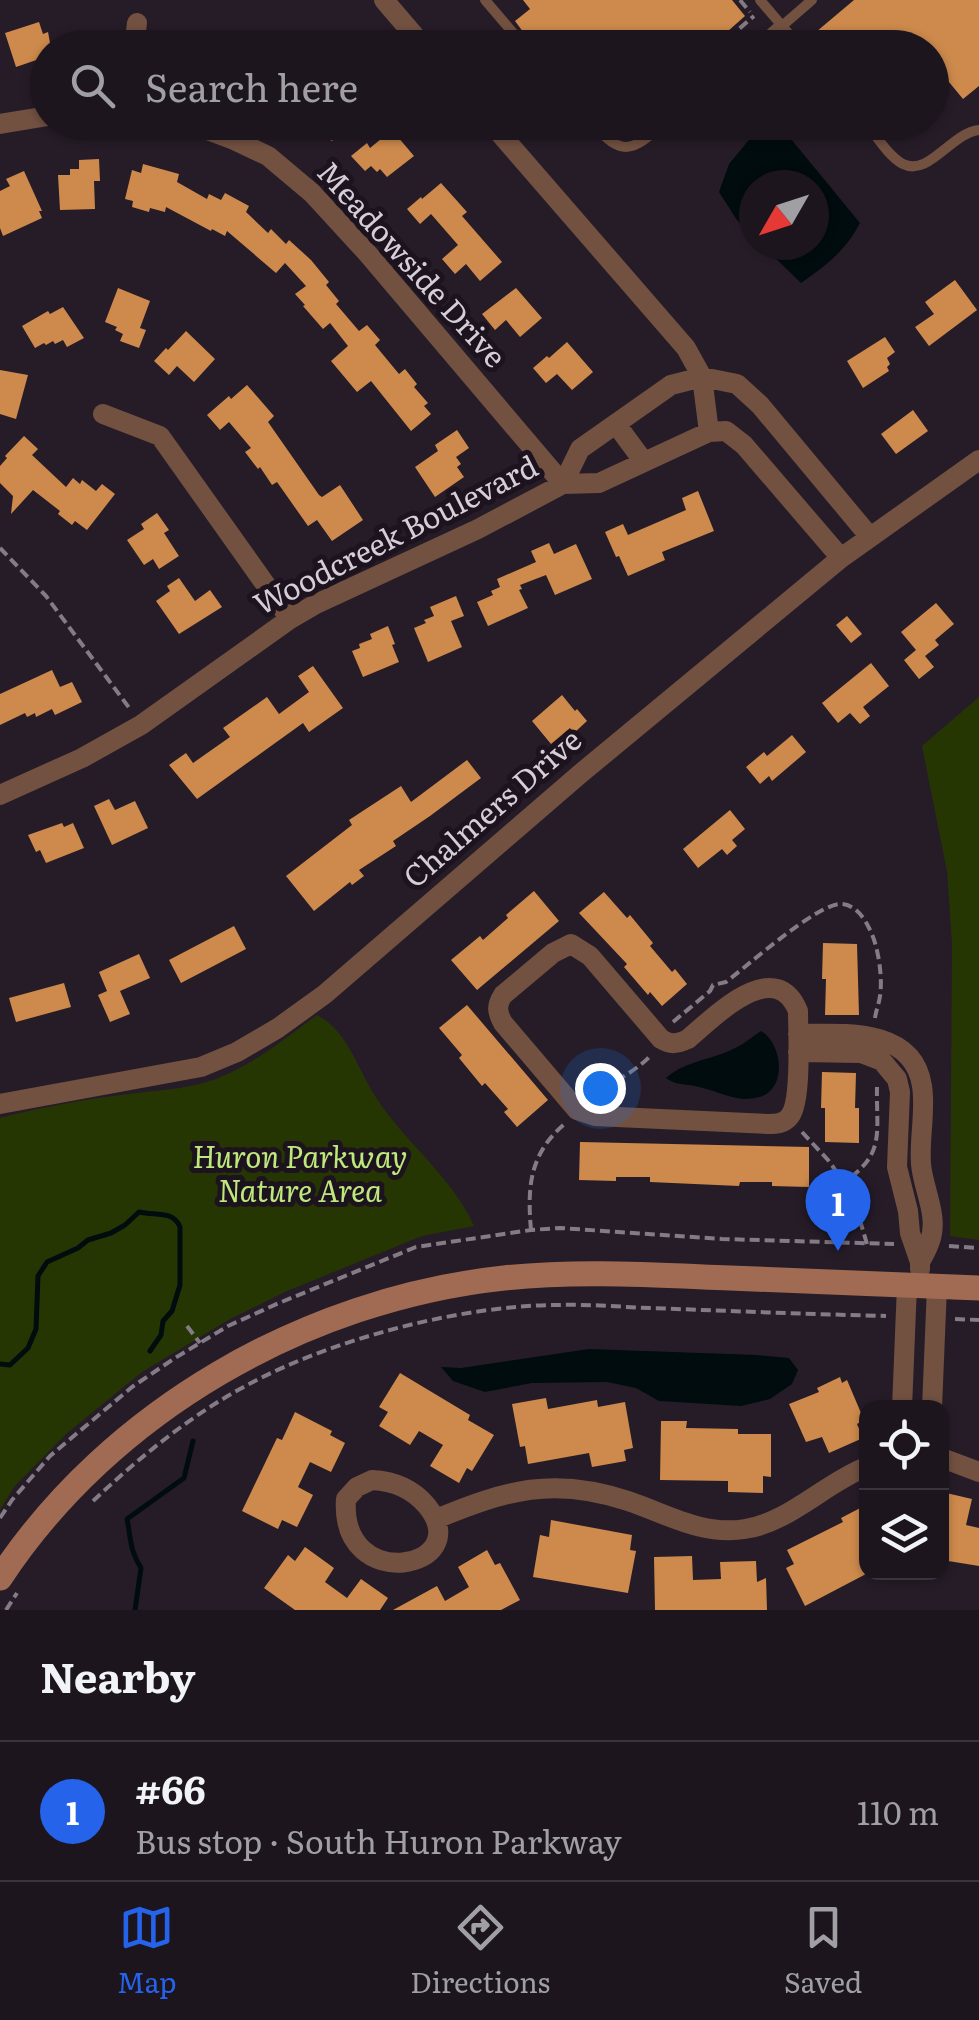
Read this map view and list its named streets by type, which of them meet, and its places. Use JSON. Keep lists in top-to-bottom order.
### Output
{
  "streets": {
    "street": ["Meadowside Drive", "Woodcreek Boulevard", "Chalmers Drive"]
  },
  "crossings": [
    ["Meadowside Drive", "Woodcreek Boulevard"]
  ],
  "parks": ["Huron Parkway Nature Area"],
  "north": "bottom left",
  "page": {
    "search": "Search here",
    "pins": "1",
    "heading": "Nearby",
    "list": [
      {
        "mark": "1",
        "name": "#66",
        "note": "Bus stop · South Huron Parkway",
        "value": "110 m"
      }
    ],
    "nav": ["Map", "Directions", "Saved"]
  }
}
